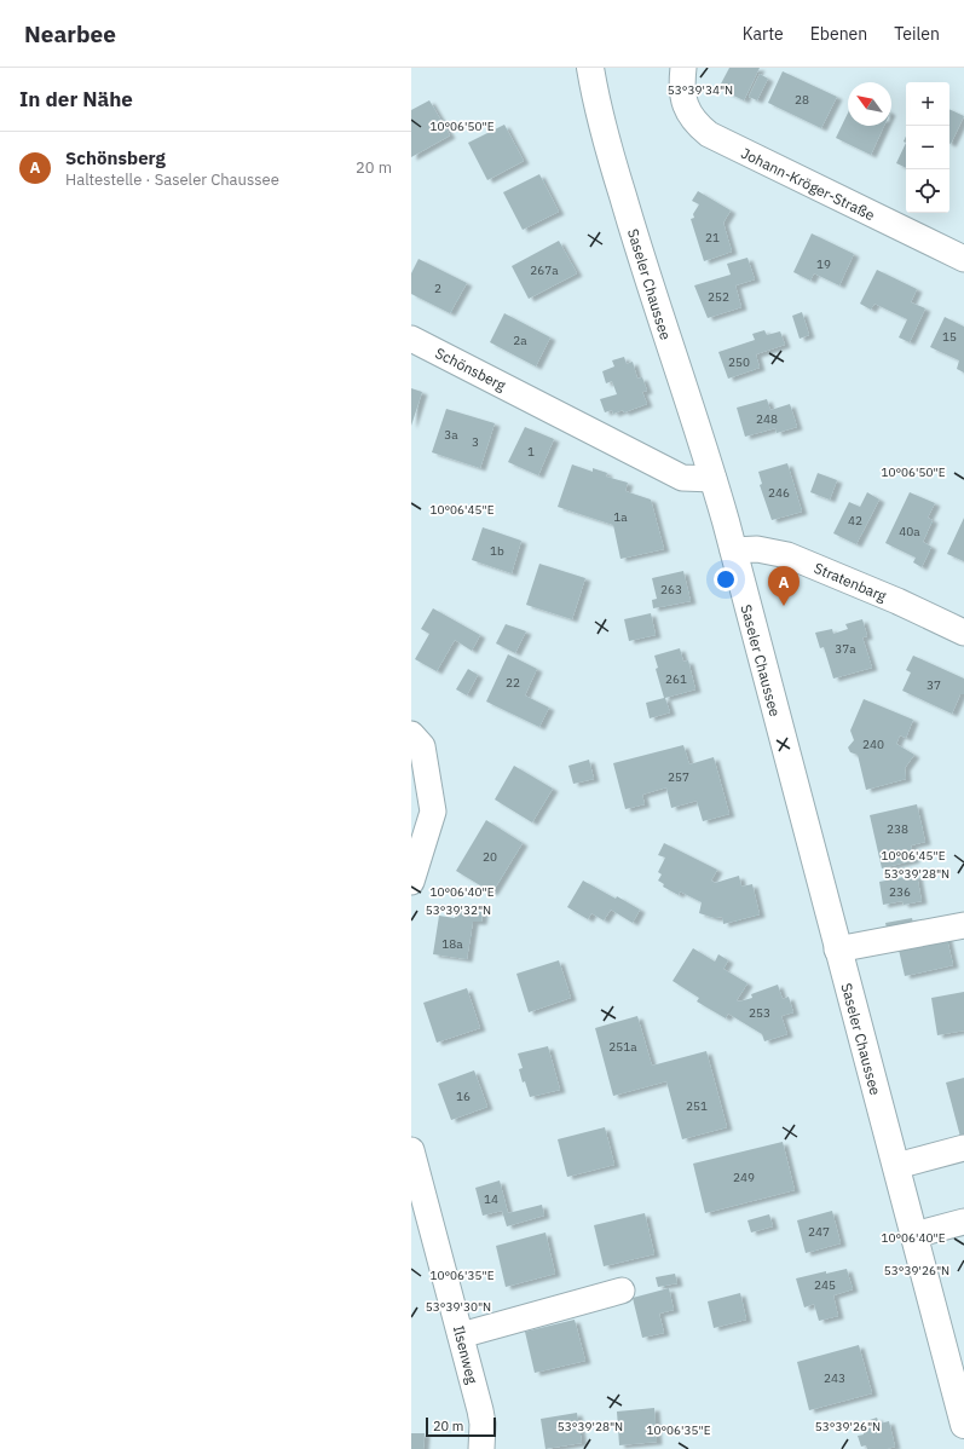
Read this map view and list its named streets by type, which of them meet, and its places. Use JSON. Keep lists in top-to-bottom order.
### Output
{
  "streets": {
    "main road": ["Saseler Chaussee"],
    "street": [
      "Johann-Kröger-Straße",
      "Schönsberg",
      "Stratenbarg",
      "Ilsenweg"
    ]
  },
  "crossings": [
    ["Saseler Chaussee", "Schönsberg"],
    ["Saseler Chaussee", "Stratenbarg"]
  ],
  "house_numbers": [
    "28",
    "21",
    "19",
    "267a",
    "2",
    "252",
    "15",
    "2a",
    "250",
    "248",
    "3a",
    "3",
    "1",
    "246",
    "1a",
    "42",
    "40a",
    "1b",
    "263",
    "37a",
    "261",
    "22",
    "37",
    "240",
    "257",
    "238",
    "20",
    "236",
    "18a",
    "253",
    "251a",
    "16",
    "251",
    "249",
    "14",
    "247",
    "245",
    "243"
  ],
  "scale_bar": "20 m",
  "north": "top left",
  "page": {
    "header": "Nearbee",
    "nav": ["Karte", "Ebenen", "Teilen"],
    "heading": "In der Nähe",
    "map_buttons": ["+", "−"],
    "list": [
      {
        "mark": "A",
        "name": "Schönsberg",
        "note": "Haltestelle · Saseler Chaussee",
        "value": "20 m"
      }
    ],
    "pins": "A",
    "scale": "20 m"
  },
  "coordinates": [
    "53°39'34\"N",
    "10°06'50\"E",
    "10°06'45\"E",
    "53°39'28\"N",
    "10°06'40\"E",
    "53°39'32\"N",
    "53°39'26\"N",
    "10°06'35\"E",
    "53°39'30\"N"
  ]
}
